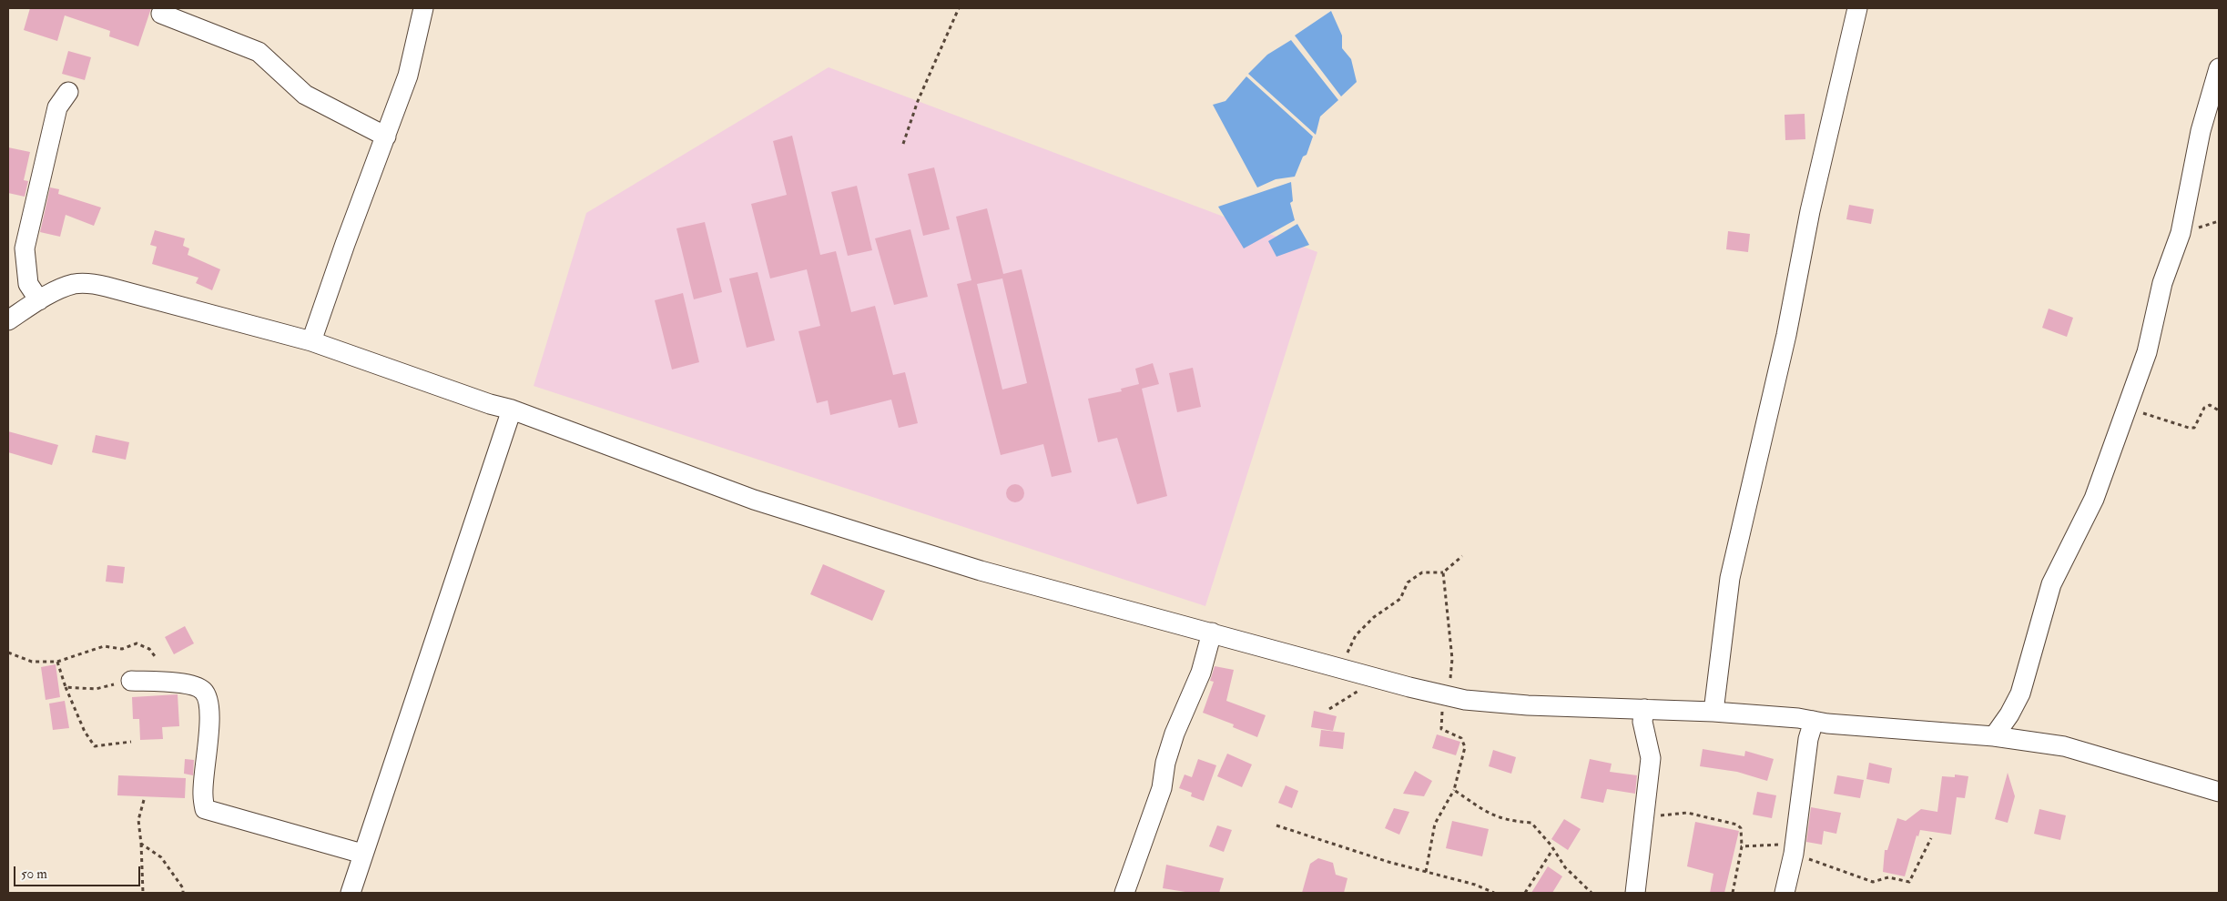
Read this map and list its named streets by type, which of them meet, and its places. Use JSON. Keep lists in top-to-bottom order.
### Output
{
  "scale_bar": "50 m"
}
